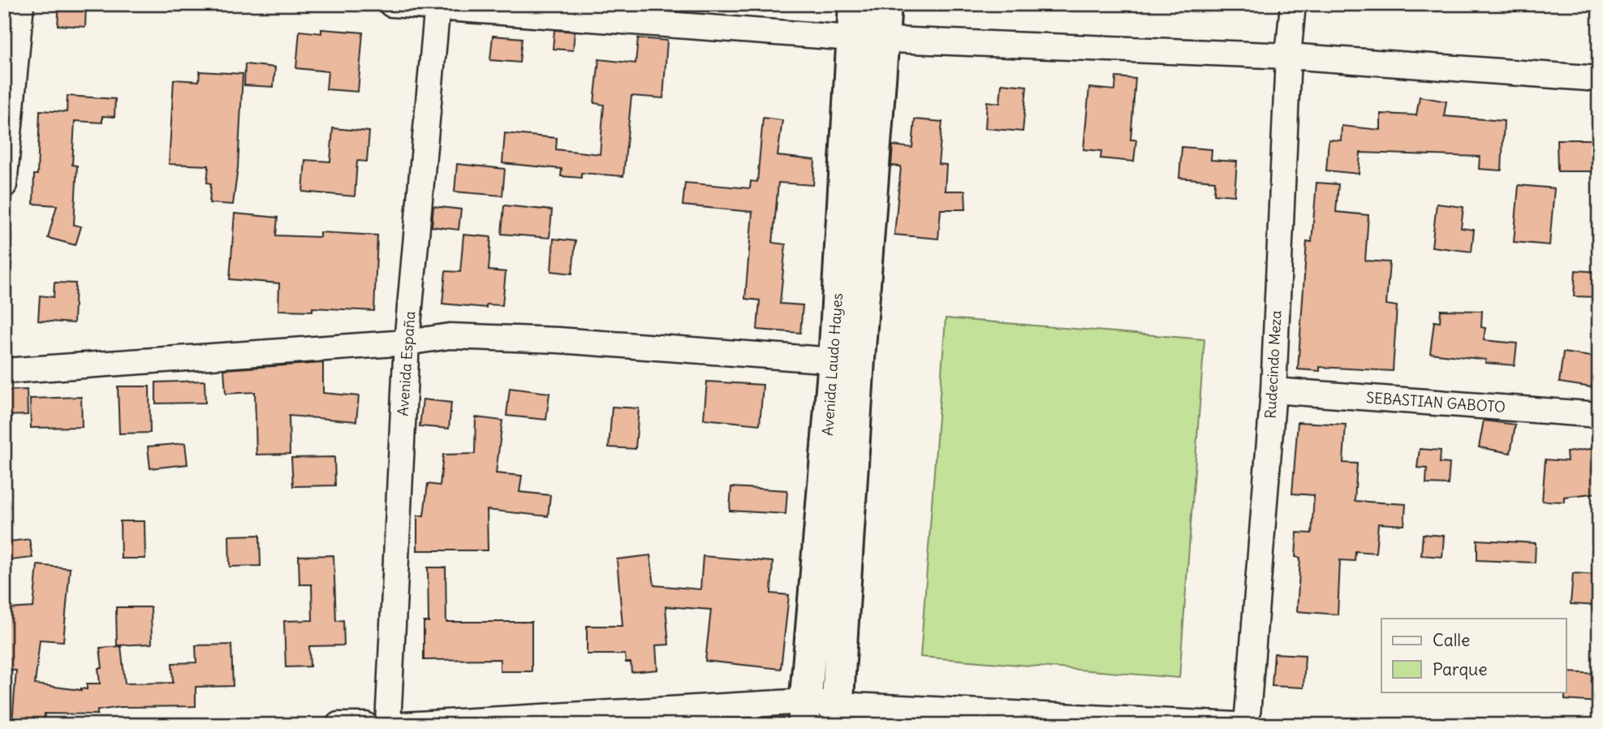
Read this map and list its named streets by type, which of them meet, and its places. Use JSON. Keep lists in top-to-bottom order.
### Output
{
  "streets": {
    "street": [
      "Avenida España",
      "Avenida Laudo Hayes",
      "Rudecindo Meza",
      "SEBASTIAN GABOTO"
    ]
  },
  "crossings": [
    ["Rudecindo Meza", "SEBASTIAN GABOTO"]
  ],
  "legend": ["Calle", "Parque"]
}
